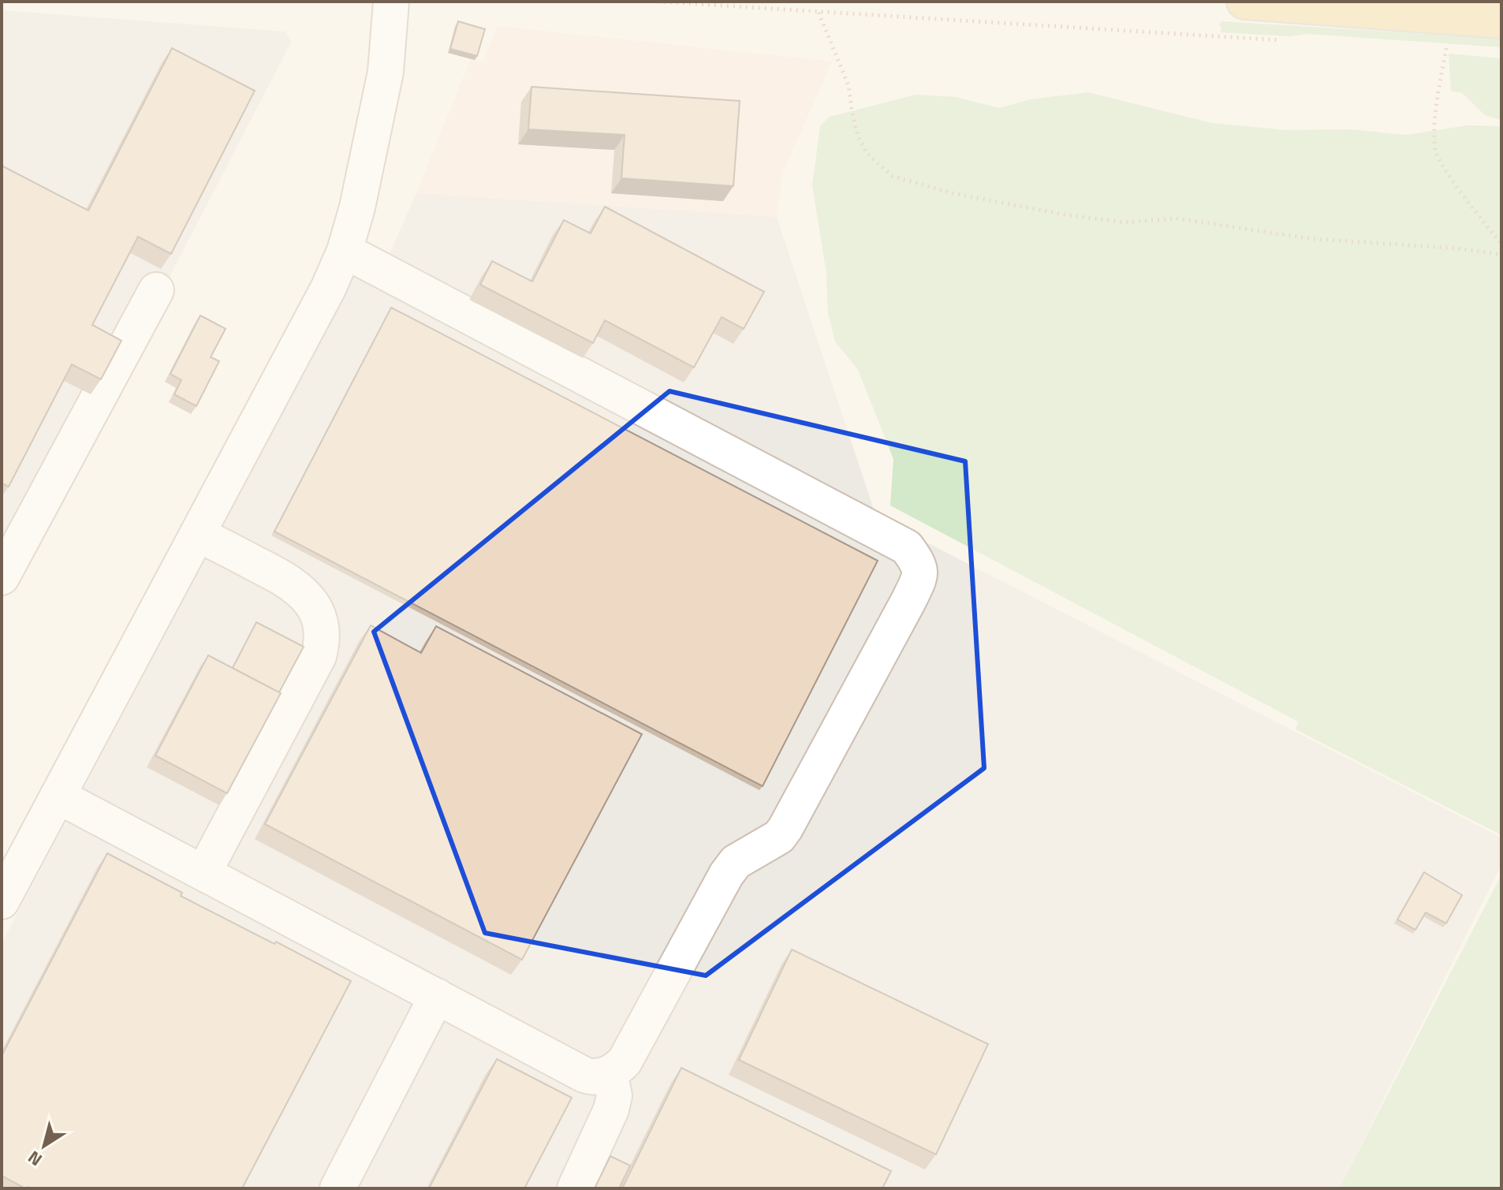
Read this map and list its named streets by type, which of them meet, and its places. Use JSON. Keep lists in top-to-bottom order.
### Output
{
  "north": "bottom left"
}
